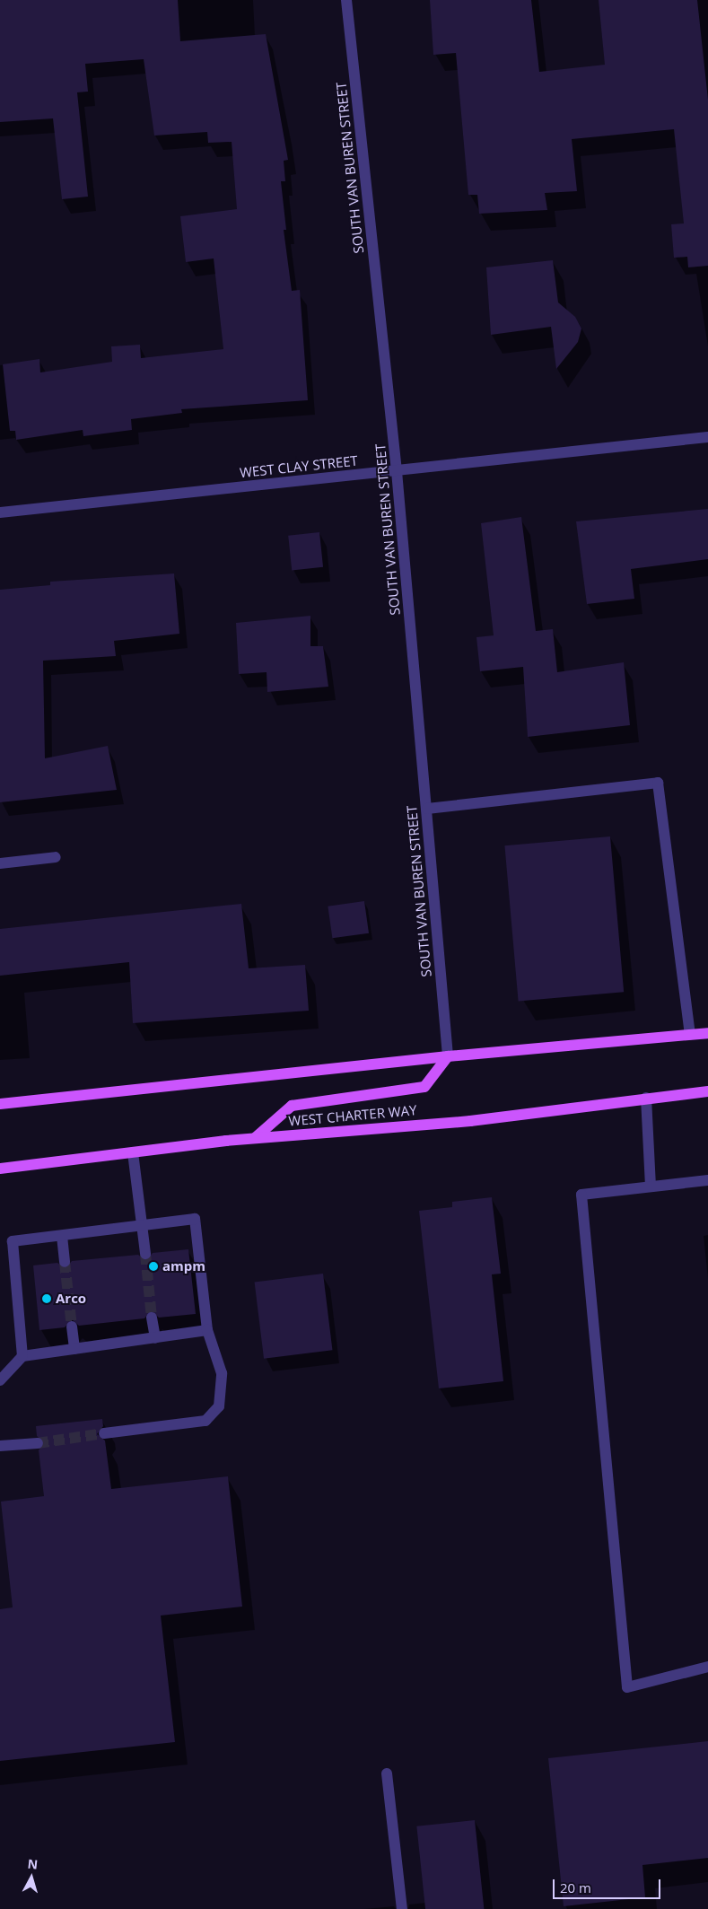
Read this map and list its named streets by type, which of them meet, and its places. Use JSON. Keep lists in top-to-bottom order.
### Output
{
  "streets": {
    "main road": ["WEST CHARTER WAY"],
    "street": ["SOUTH VAN BUREN STREET", "WEST CLAY STREET"]
  },
  "crossings": [
    ["SOUTH VAN BUREN STREET", "WEST CLAY STREET"]
  ],
  "places": ["ampm", "Arco"],
  "scale_bar": "20 m",
  "north": "top"
}
